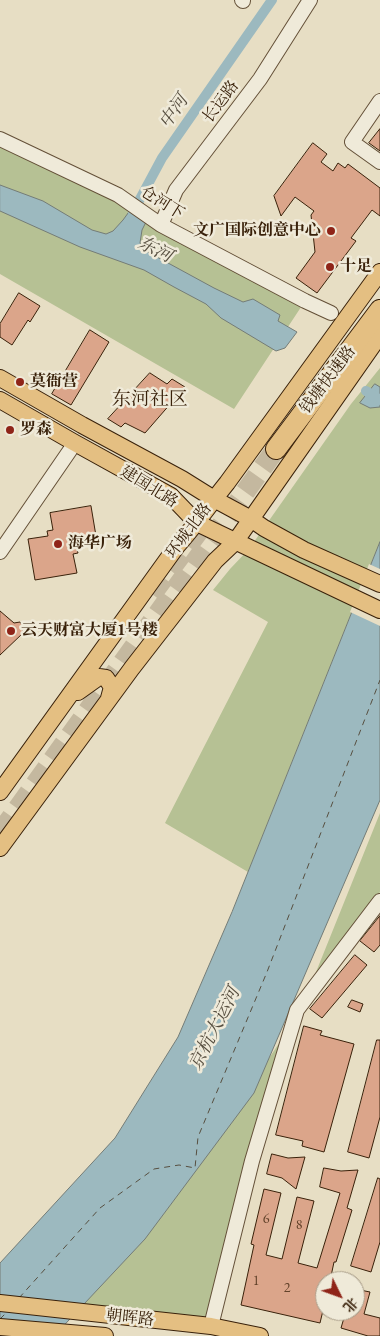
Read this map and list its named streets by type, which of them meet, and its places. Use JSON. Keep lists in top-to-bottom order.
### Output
{
  "streets": {
    "highway": ["钱塘快速路"],
    "main road": ["建国北路", "环城北路", "朝晖路"],
    "street": ["长运路", "仓河下"]
  },
  "crossings": [
    ["长运路", "仓河下"],
    ["建国北路", "环城北路"]
  ],
  "districts": ["东河社区"],
  "water": ["中河", "东河", "京杭大运河"],
  "places": [
    "文广国际创意中心",
    "十足",
    "莫衙营",
    "罗森",
    "海华广场",
    "云天财富大厦1号楼"
  ],
  "house_numbers": [
    "6",
    "8",
    "1",
    "2"
  ],
  "north": "bottom right"
}
